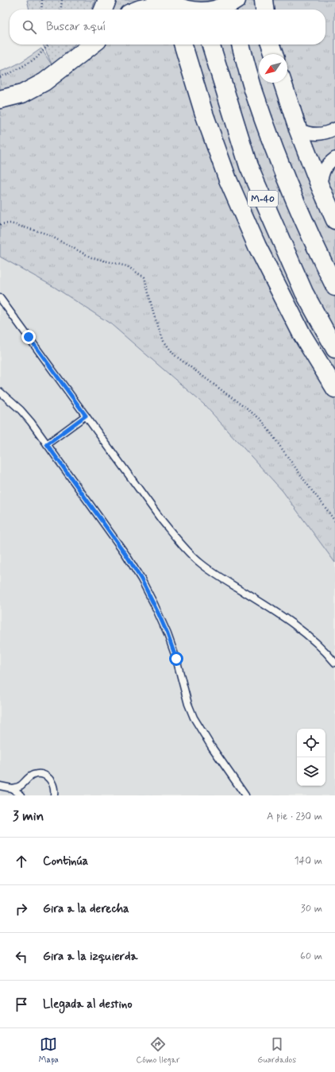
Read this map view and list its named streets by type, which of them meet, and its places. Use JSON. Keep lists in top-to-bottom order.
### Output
{
  "streets": {
    "main road": ["M-40"]
  },
  "north": "bottom left",
  "page": {
    "search": "Buscar aquí",
    "heading": ["3 min", "A pie · 230 m"],
    "list": [
      ["Continúa", "140 m"],
      ["Gira a la derecha", "30 m"],
      ["Gira a la izquierda", "60 m"],
      "Llegada al destino"
    ],
    "nav": ["Mapa", "Cómo llegar", "Guardados"]
  }
}
